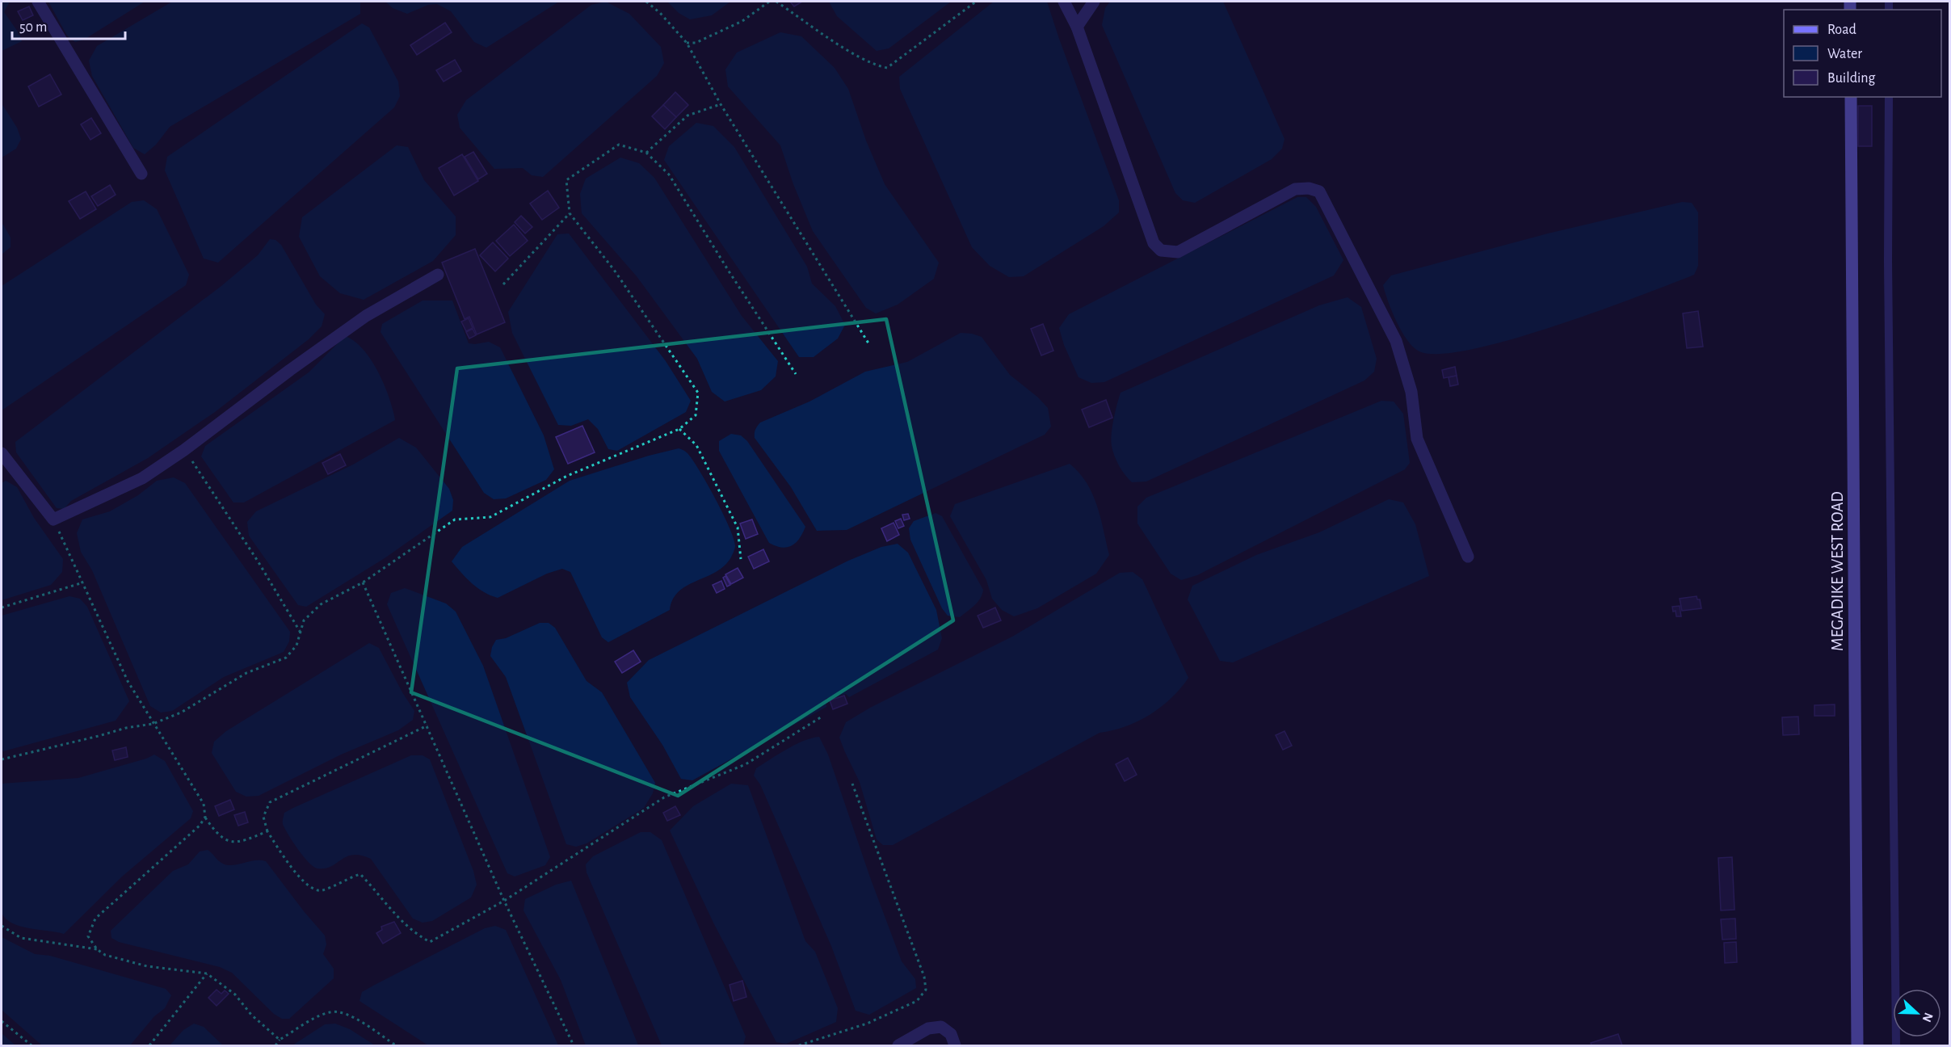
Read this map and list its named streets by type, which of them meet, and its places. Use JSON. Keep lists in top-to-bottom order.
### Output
{
  "streets": {
    "street": ["MEGADIKE WEST ROAD"]
  },
  "legend": ["Road", "Water", "Building"],
  "scale_bar": "50 m",
  "north": "right"
}
